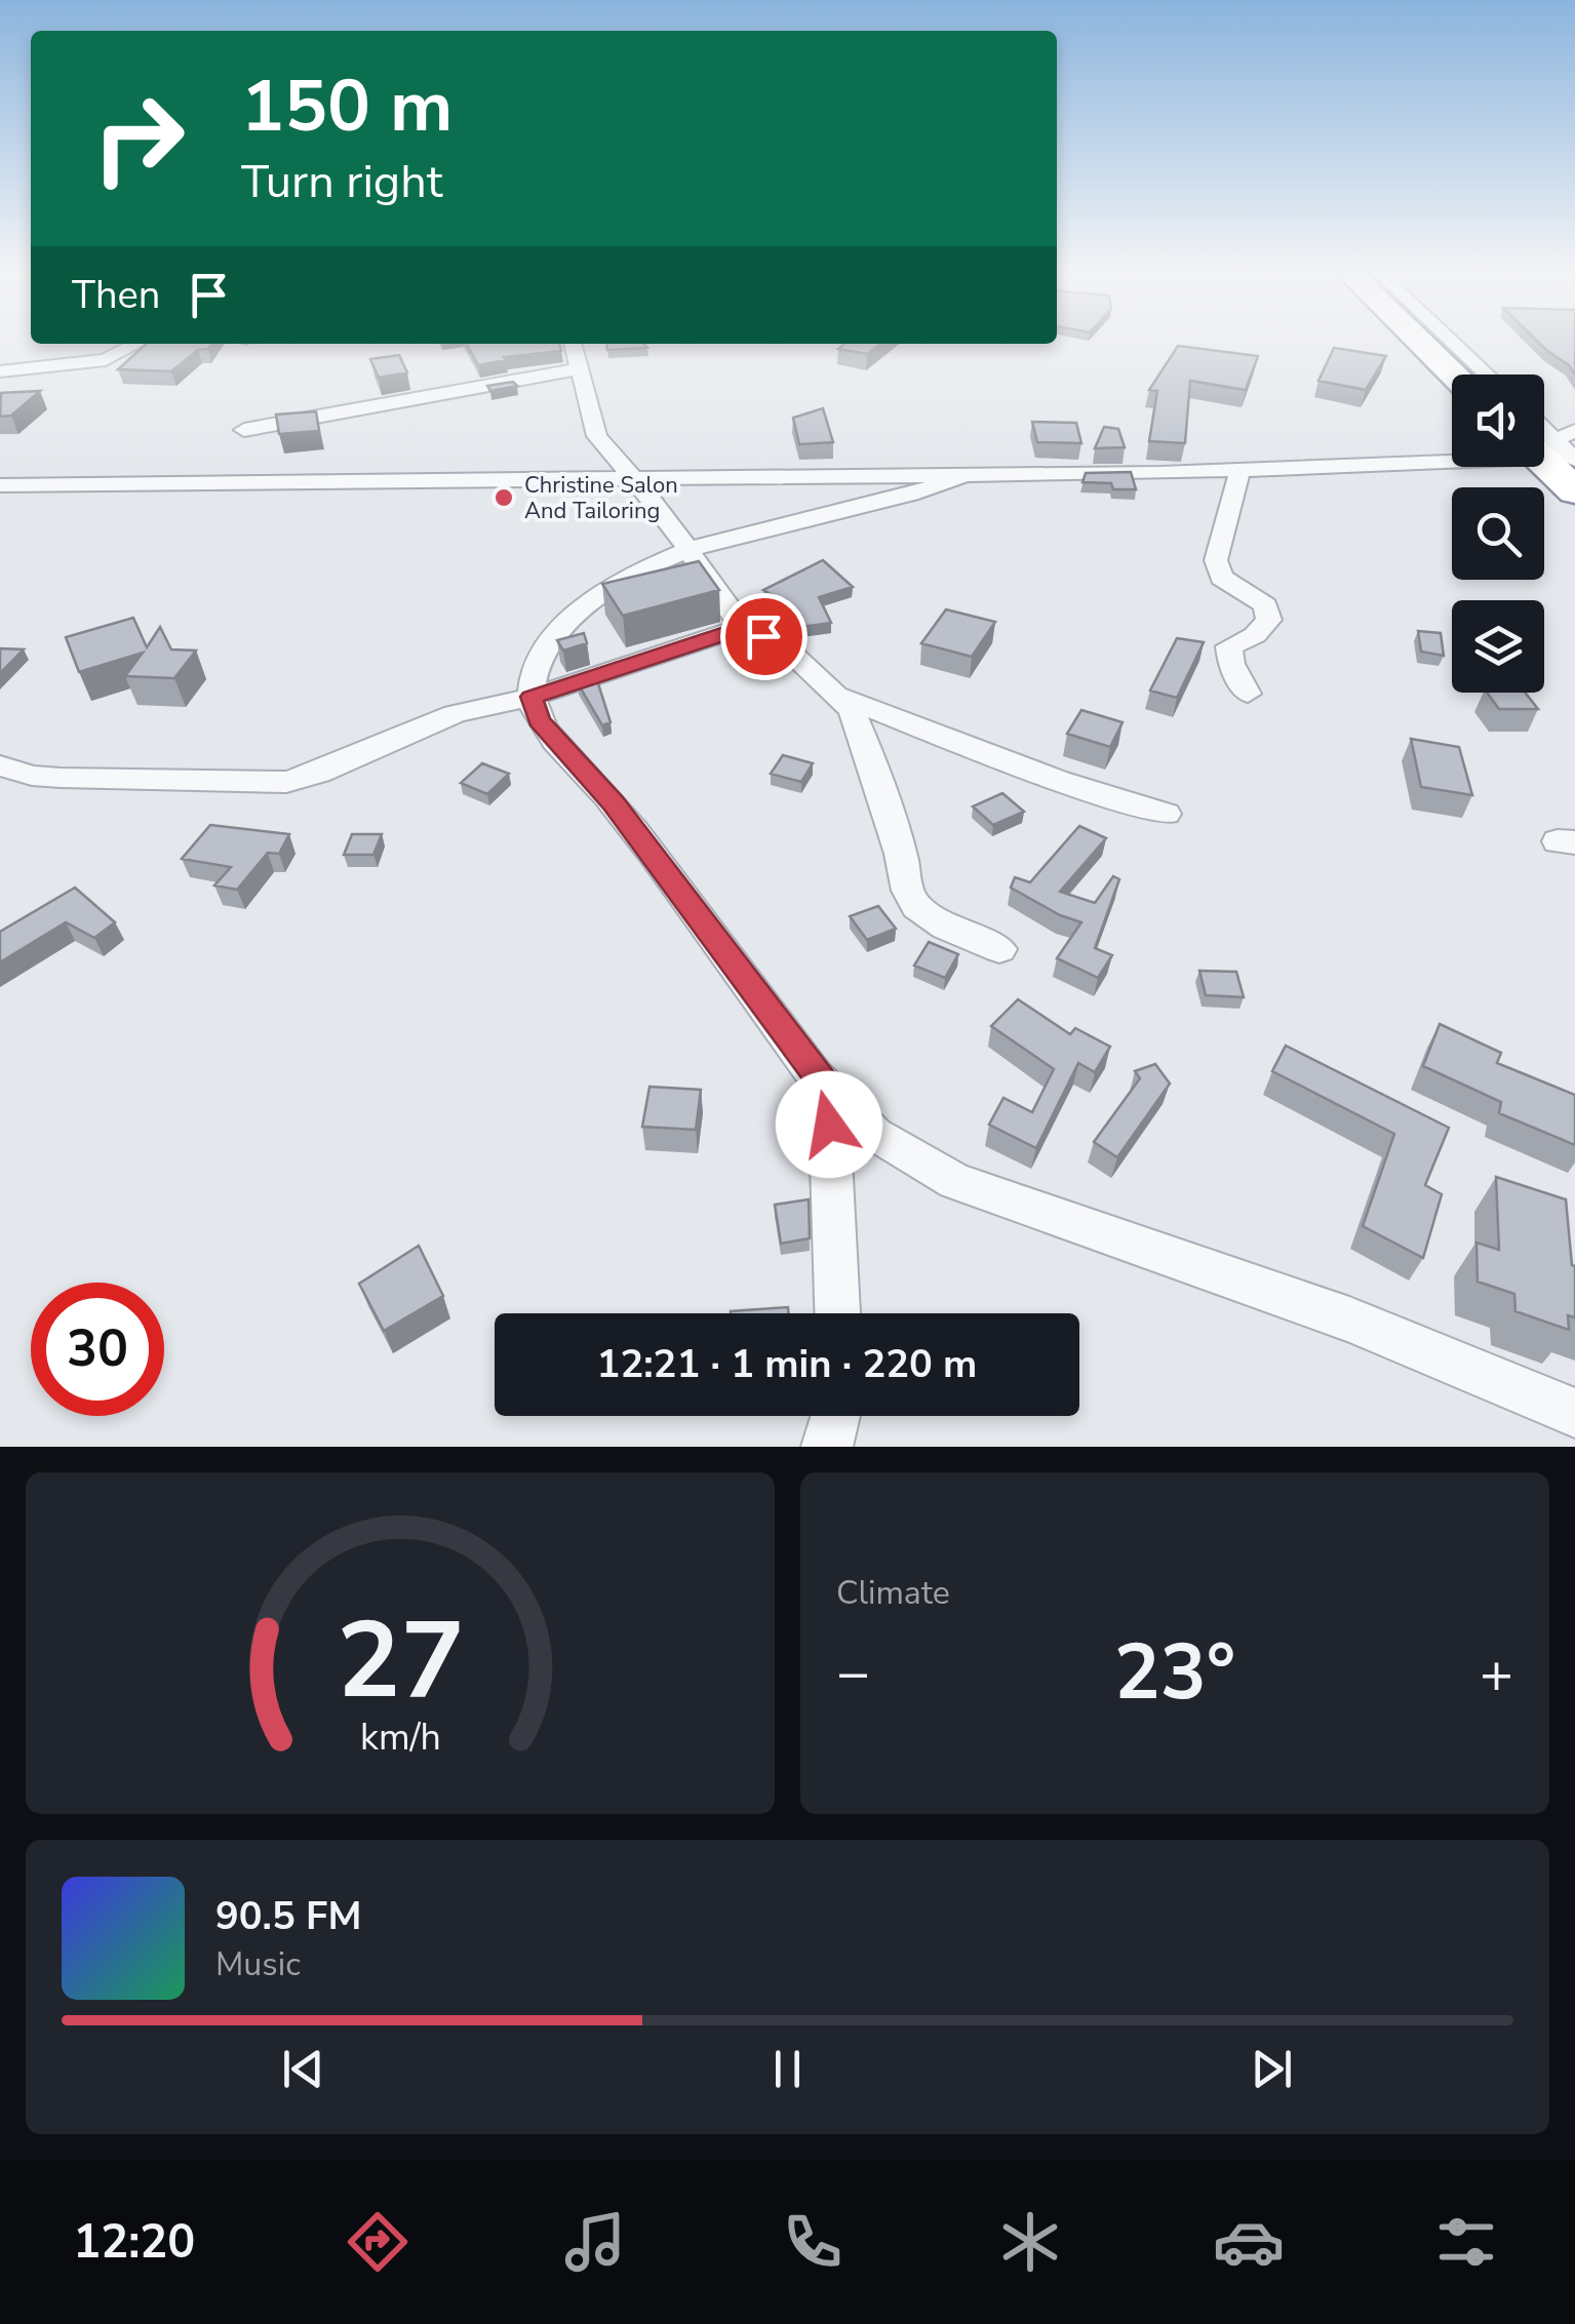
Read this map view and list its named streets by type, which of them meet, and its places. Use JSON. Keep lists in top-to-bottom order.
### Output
{
  "places": ["Christine Salon And Tailoring"],
  "page": {
    "turn": ["150 m", "Turn right"],
    "then": "Then",
    "limit": "30",
    "trip": "12:21 · 1 min · 220 m",
    "tile": "Climate",
    "heat": ["−", "23°", "+"],
    "song": ["90.5 FM", "Music"],
    "tabs": "12:20",
    "gauge": ["27", "km/h"]
  }
}
